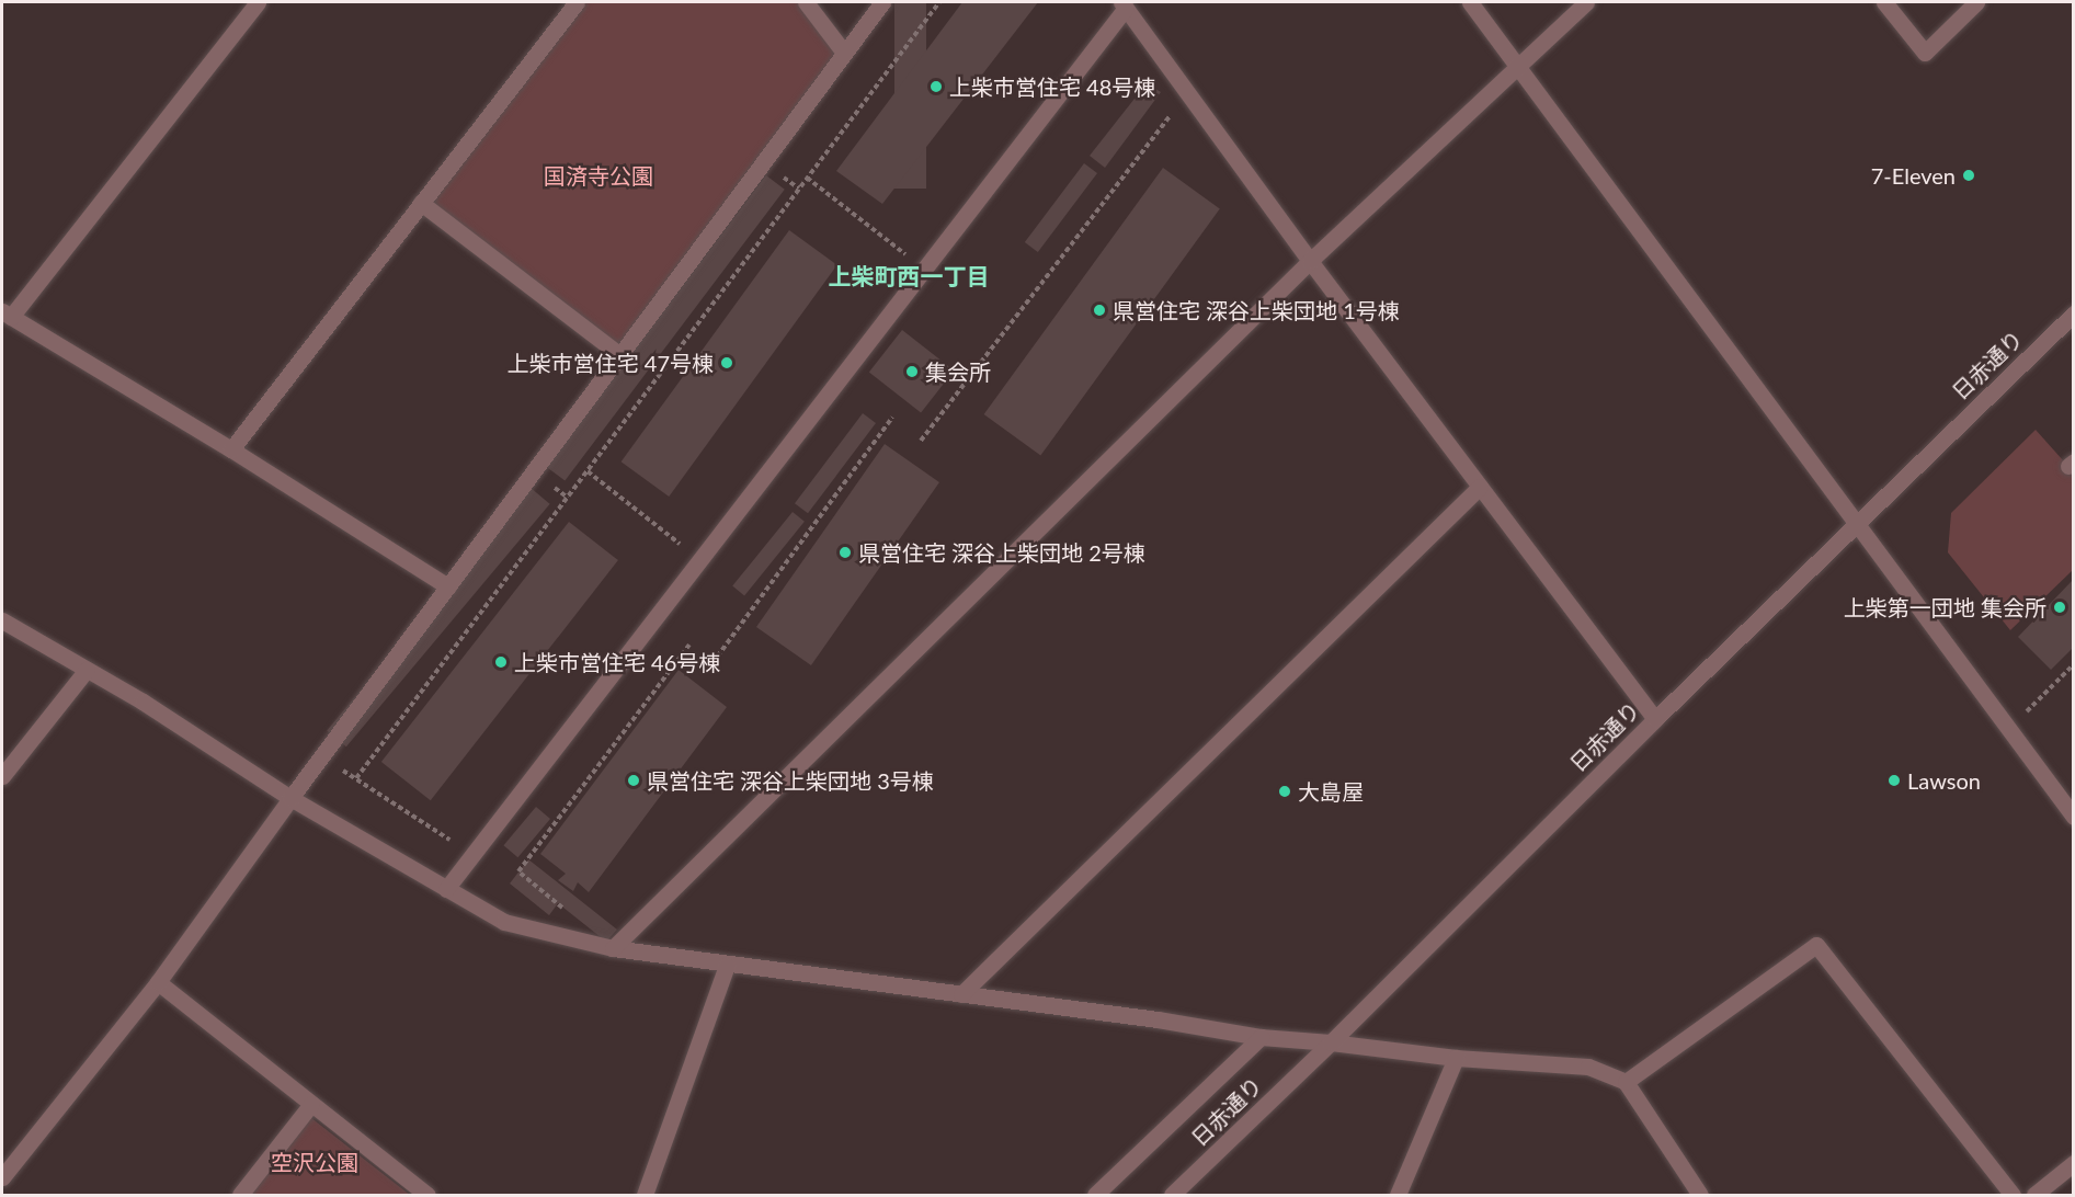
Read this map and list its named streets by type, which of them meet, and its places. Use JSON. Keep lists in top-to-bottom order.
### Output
{
  "streets": {
    "street": ["日赤通り"]
  },
  "districts": ["上柴町西一丁目"],
  "parks": ["国済寺公園", "空沢公園"],
  "places": [
    "上柴市営住宅 48号棟",
    "7-Eleven",
    "県営住宅 深谷上柴団地 1号棟",
    "上柴市営住宅 47号棟",
    "集会所",
    "県営住宅 深谷上柴団地 2号棟",
    "上柴第一団地 集会所",
    "上柴市営住宅 46号棟",
    "県営住宅 深谷上柴団地 3号棟",
    "Lawson",
    "大島屋"
  ]
}
